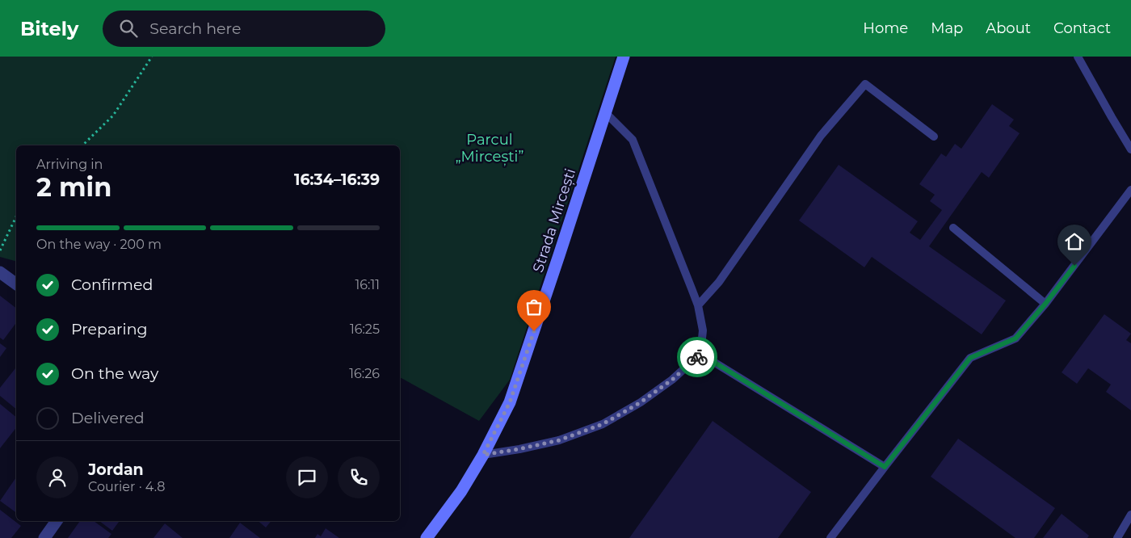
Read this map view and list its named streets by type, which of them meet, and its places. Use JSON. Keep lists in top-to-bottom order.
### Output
{
  "streets": {
    "main road": ["Strada Mircești"]
  },
  "parks": ["Parcul „Mircești”"],
  "page": {
    "header": "Bitely",
    "search": "Search here",
    "nav": [
      "Home",
      "Map",
      "About",
      "Contact"
    ],
    "heading": ["2 min", "Arriving in", "16:34–16:39"],
    "panel": ["Jordan", "Courier · 4.8"],
    "bar": "On the way · 200 m",
    "list": [
      ["Confirmed", "16:11"],
      ["Preparing", "16:25"],
      ["On the way", "16:26"],
      "Delivered"
    ]
  }
}
